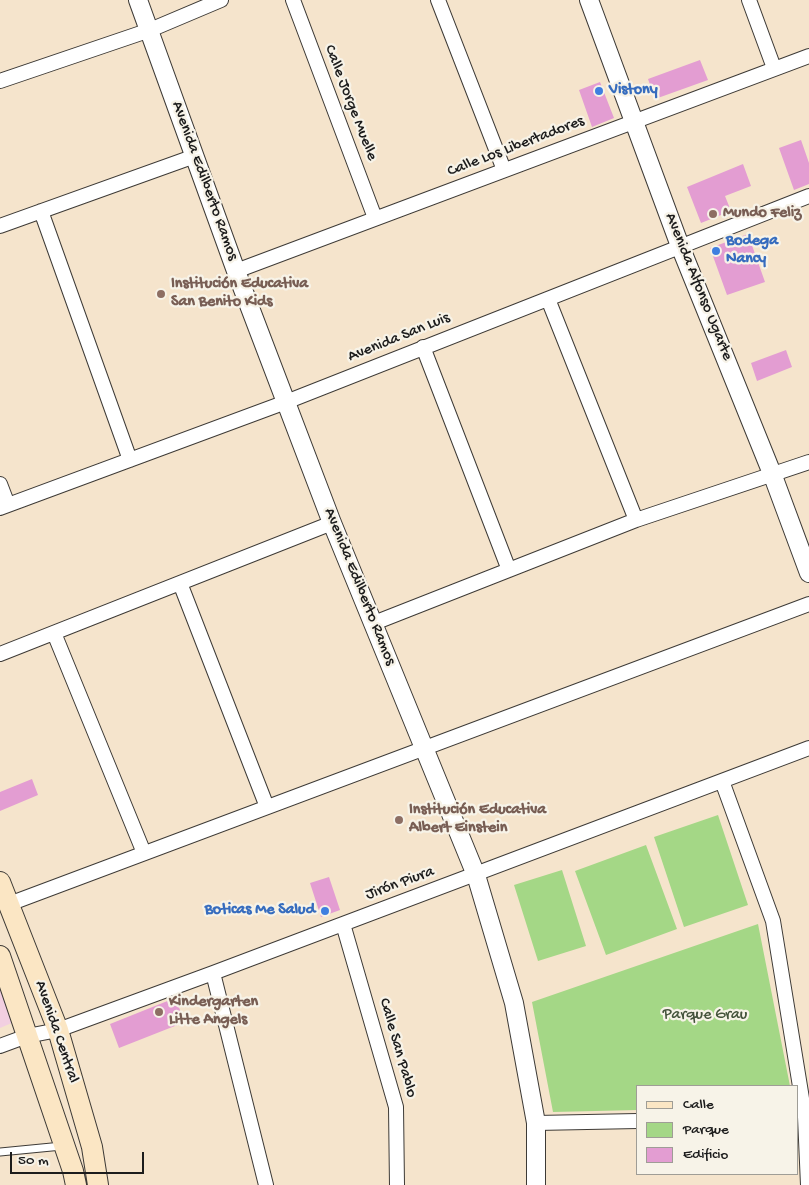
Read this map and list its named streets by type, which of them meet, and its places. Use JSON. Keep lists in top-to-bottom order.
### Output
{
  "streets": {
    "main road": ["Avenida Central"],
    "street": [
      "Calle Jorge Muelle",
      "Calle Los Libertadores",
      "Avenida Edilberto Ramos",
      "Avenida Alfonso Ugarte",
      "Avenida San Luis",
      "Jirón Piura",
      "Calle San Pablo"
    ]
  },
  "crossings": [
    ["Calle Jorge Muelle", "Calle Los Libertadores"],
    ["Calle Los Libertadores", "Avenida Edilberto Ramos"],
    ["Calle Los Libertadores", "Avenida Alfonso Ugarte"],
    ["Avenida Edilberto Ramos", "Avenida San Luis"],
    ["Avenida Edilberto Ramos", "Jirón Piura"],
    ["Avenida Alfonso Ugarte", "Avenida San Luis"],
    ["Jirón Piura", "Avenida Central"],
    ["Jirón Piura", "Calle San Pablo"]
  ],
  "parks": ["Parque Grau"],
  "places": [
    "Vistony",
    "Mundo Feliz",
    "Bodega Nancy",
    "Institución Educativa San Benito Kids",
    "Institución Educativa Albert Einstein",
    "Boticas Me Salud",
    "Kindergarten Litte Angels"
  ],
  "legend": ["Calle", "Parque", "Edificio"],
  "scale_bar": "50 m"
}
